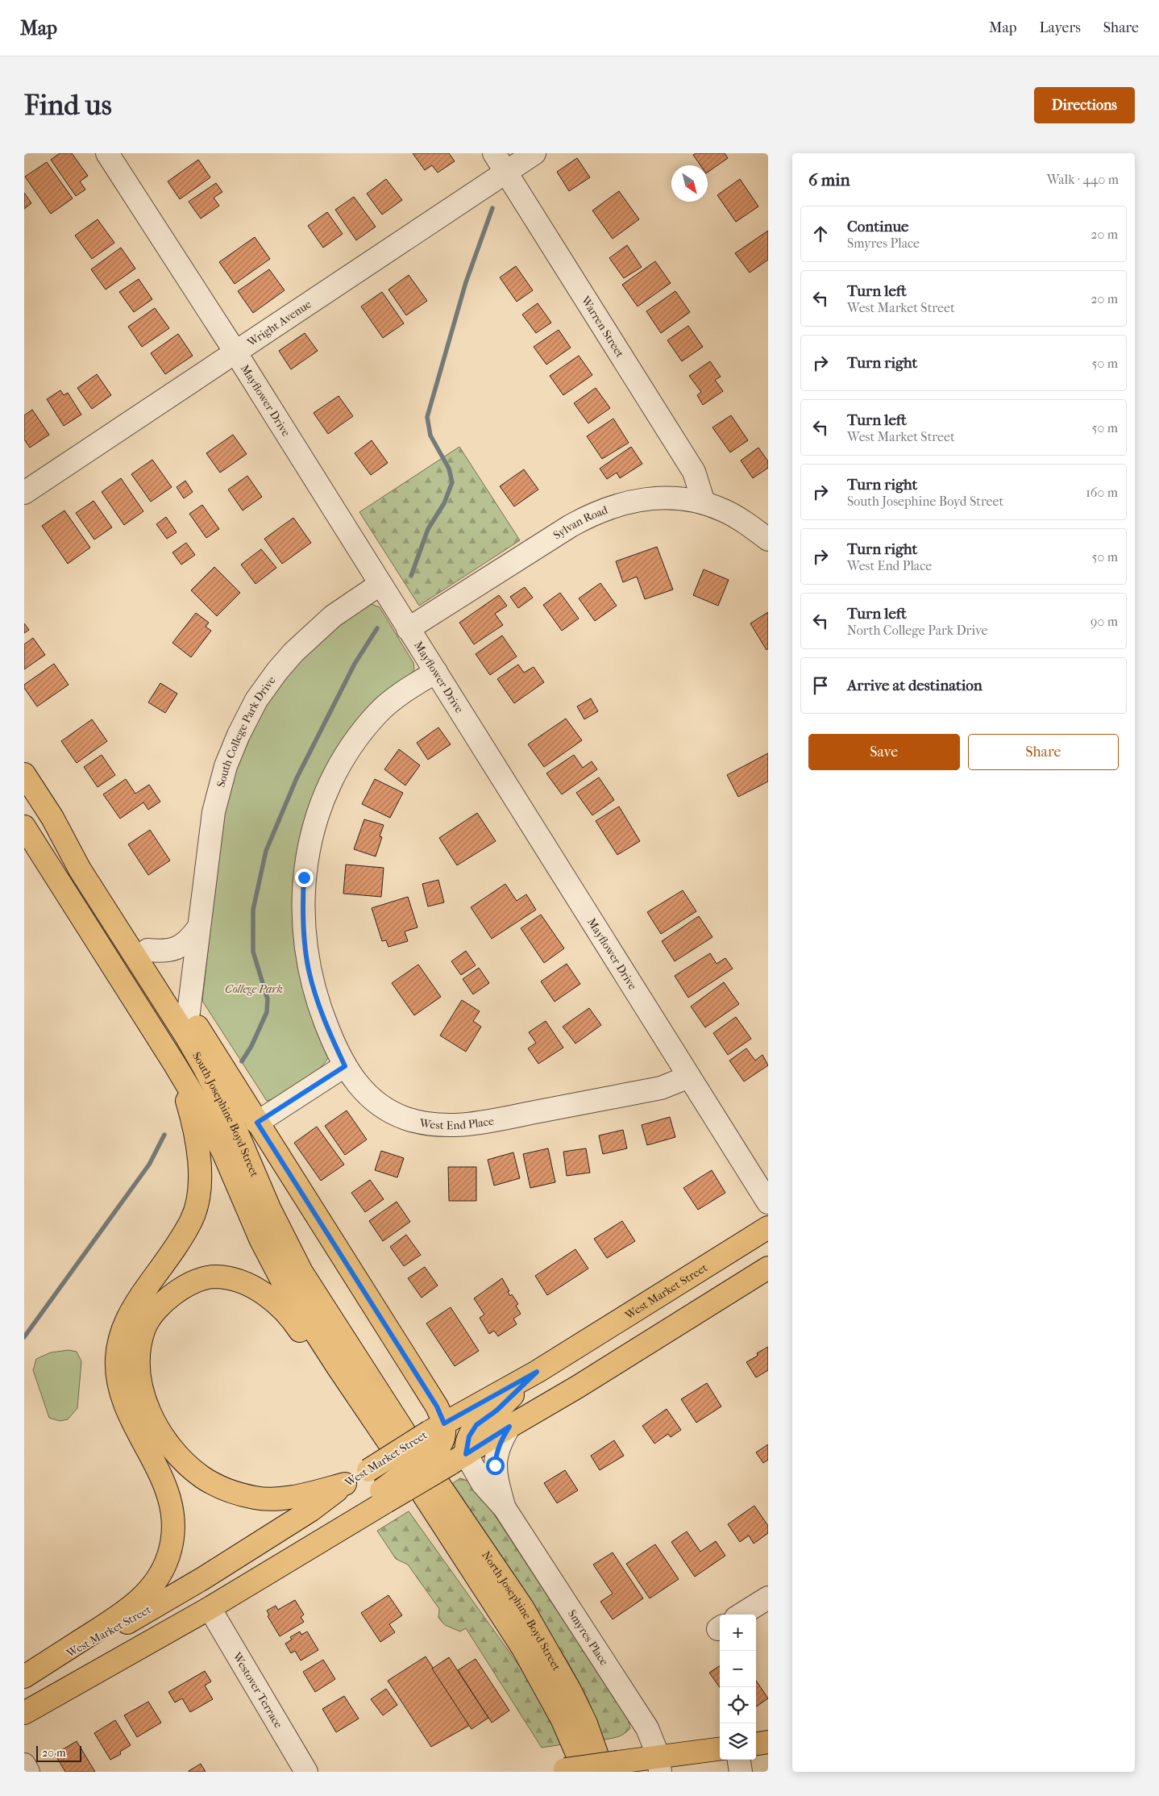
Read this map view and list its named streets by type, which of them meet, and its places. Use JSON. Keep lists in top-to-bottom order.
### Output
{
  "streets": {
    "main road": ["South Josephine Boyd Street", "West Market Street", "North Josephine Boyd Street"],
    "street": [
      "Wright Avenue",
      "Warren Street",
      "Mayflower Drive",
      "Sylvan Road",
      "South College Park Drive",
      "West End Place",
      "Smyres Place",
      "Westover Terrace"
    ]
  },
  "crossings": [
    ["Wright Avenue", "Warren Street"],
    ["Wright Avenue", "Mayflower Drive"],
    ["Warren Street", "Sylvan Road"],
    ["Mayflower Drive", "Sylvan Road"],
    ["Mayflower Drive", "South College Park Drive"],
    ["Mayflower Drive", "West End Place"],
    ["South Josephine Boyd Street", "West Market Street"],
    ["South Josephine Boyd Street", "North Josephine Boyd Street"],
    ["South Josephine Boyd Street", "Smyres Place"],
    ["West Market Street", "North Josephine Boyd Street"],
    ["West Market Street", "Smyres Place"],
    ["West Market Street", "Westover Terrace"],
    ["North Josephine Boyd Street", "Smyres Place"]
  ],
  "parks": ["College Park"],
  "scale_bar": "20 m",
  "north": "bottom right",
  "page": {
    "header": "Map",
    "nav": ["Map", "Layers", "Share"],
    "buttons": [
      "Directions",
      ["Save", "Share"]
    ],
    "title": "Find us",
    "heading": ["6 min", "Walk · 440 m"],
    "list": [
      ["Continue", "Smyres Place", "20 m"],
      ["Turn left", "West Market Street", "20 m"],
      ["Turn right", "50 m"],
      ["Turn left", "West Market Street", "50 m"],
      ["Turn right", "South Josephine Boyd Street", "160 m"],
      ["Turn right", "West End Place", "50 m"],
      ["Turn left", "North College Park Drive", "90 m"],
      "Arrive at destination"
    ],
    "map_buttons": ["+", "−"],
    "scale": "20 m"
  }
}
